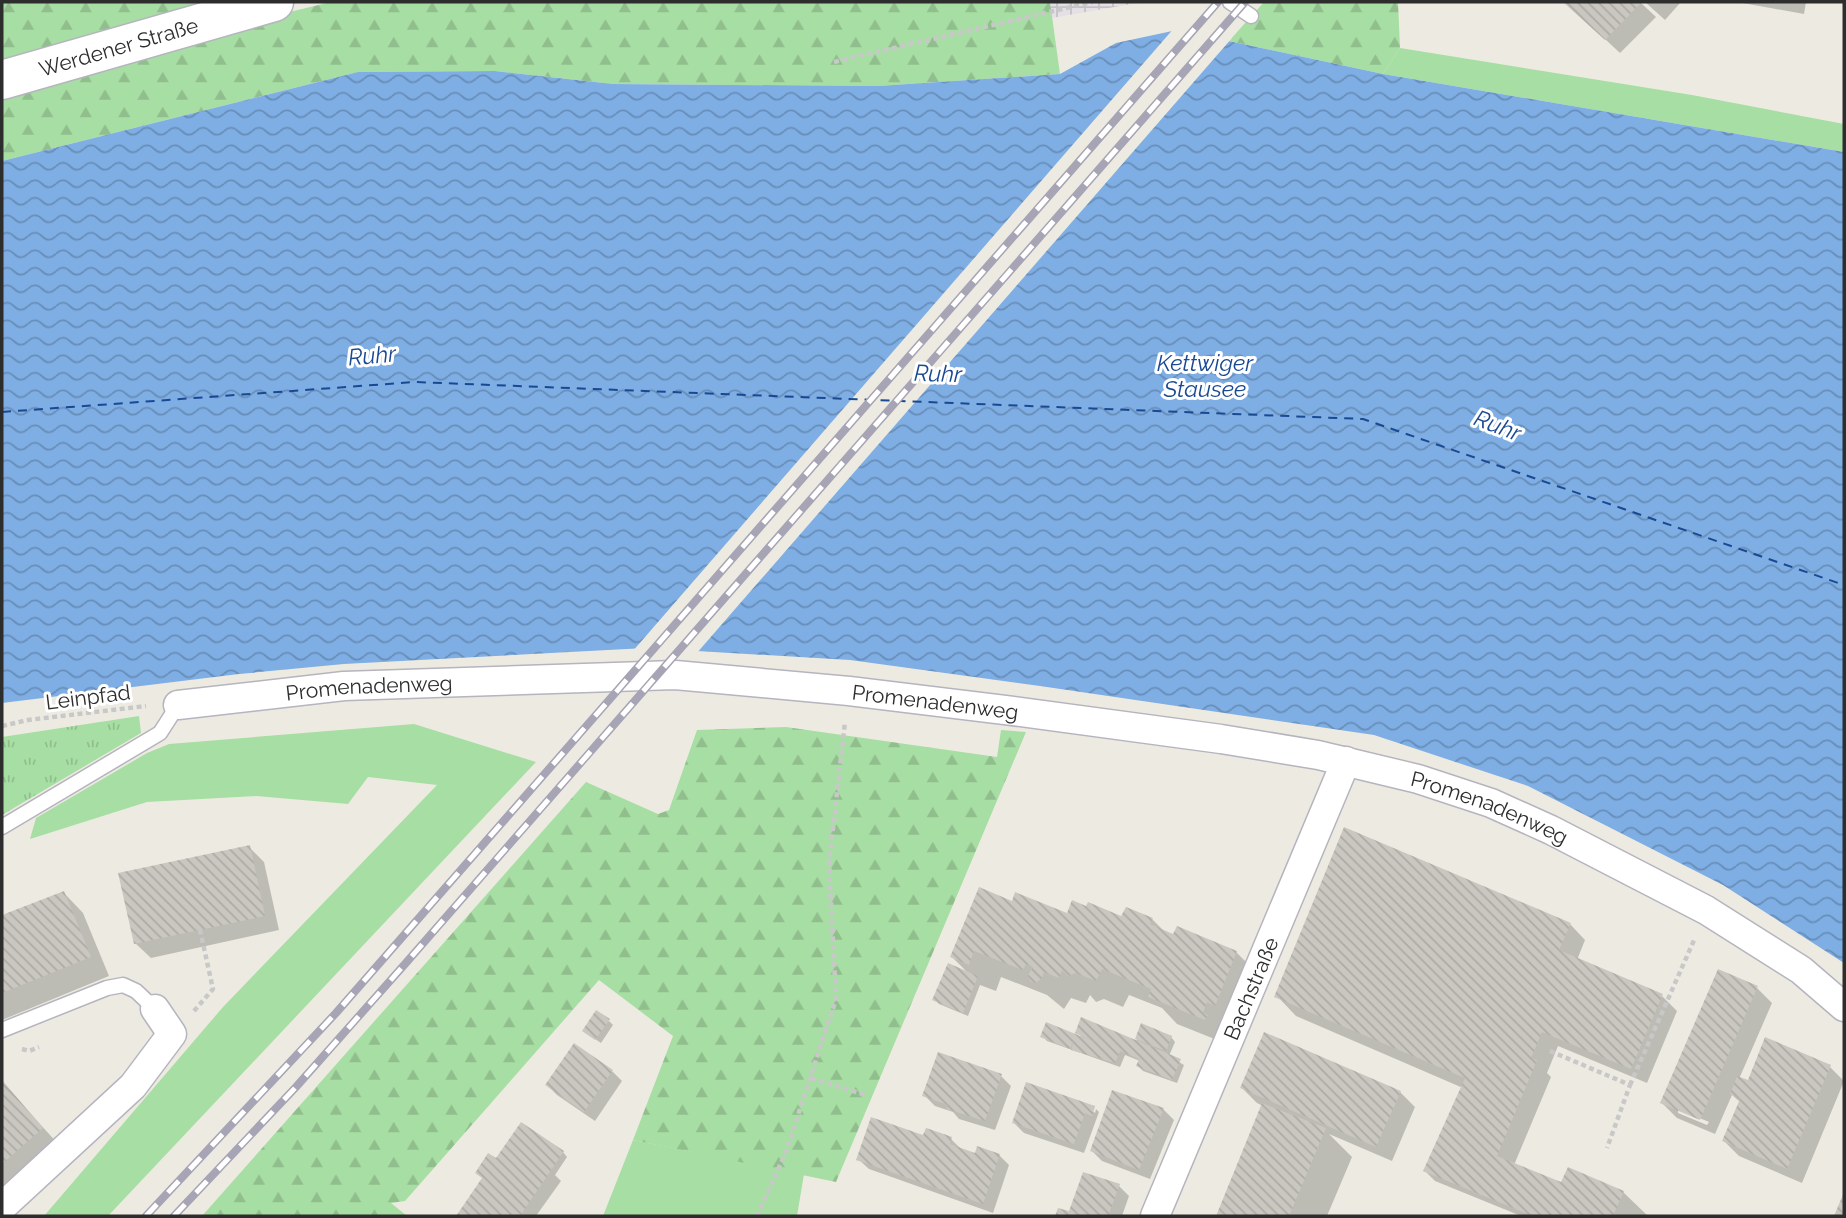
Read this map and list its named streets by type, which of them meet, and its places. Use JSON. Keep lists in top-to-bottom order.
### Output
{
  "streets": {
    "main road": ["Werdener Straße"],
    "street": ["Promenadenweg", "Bachstraße"],
    "path": ["Leinpfad"]
  },
  "crossings": [
    ["Promenadenweg", "Leinpfad"],
    ["Promenadenweg", "Bachstraße"]
  ],
  "water": ["Ruhr", "Kettwiger Stausee"]
}
